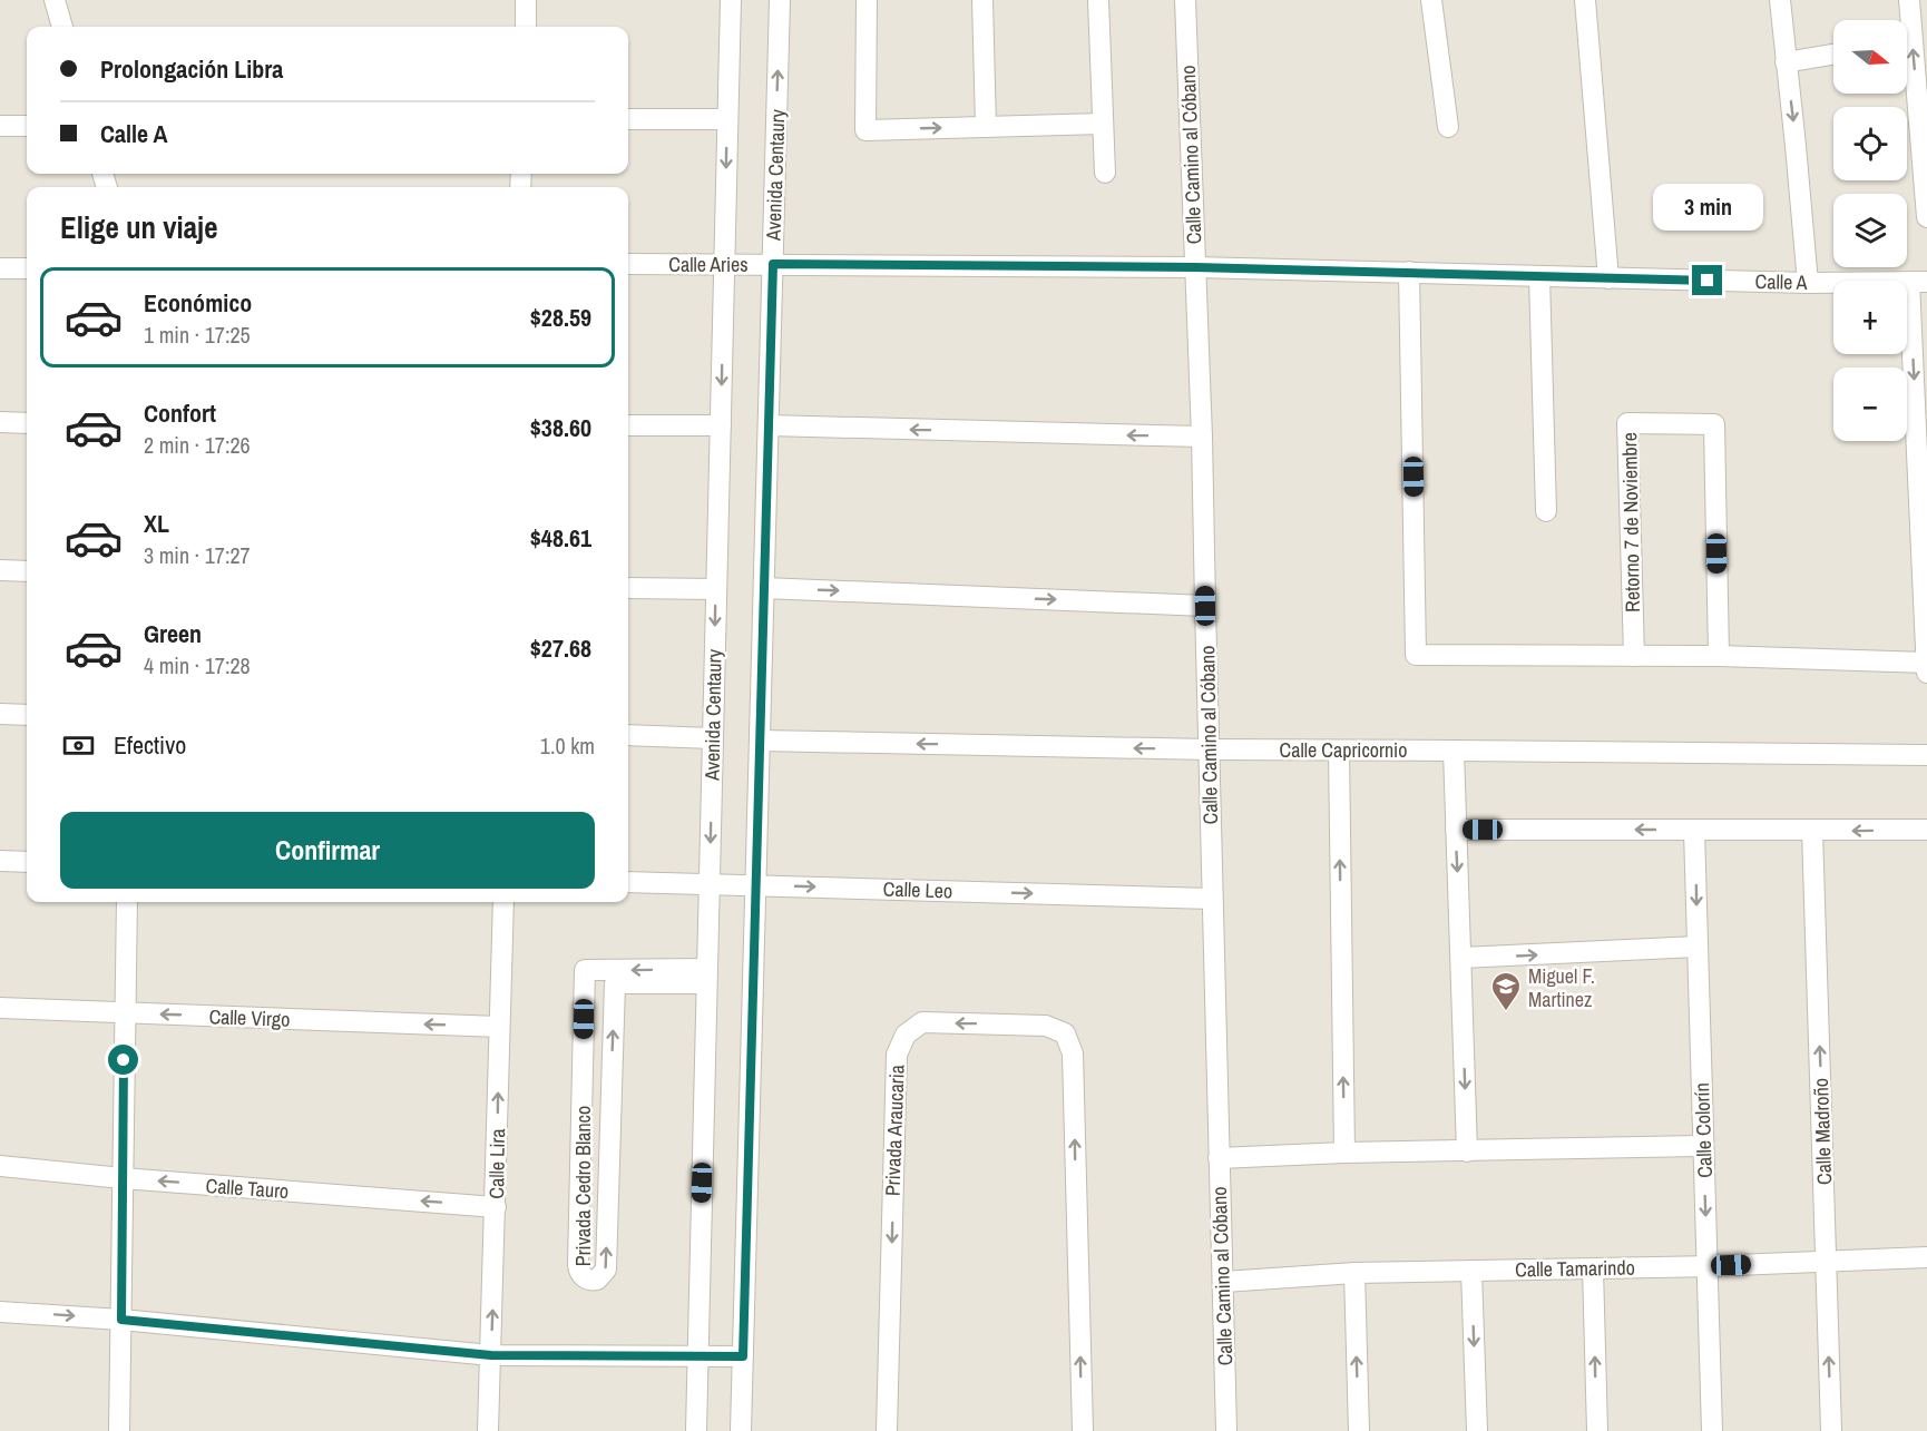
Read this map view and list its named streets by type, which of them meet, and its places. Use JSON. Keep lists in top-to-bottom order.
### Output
{
  "streets": {
    "street": [
      "Calle Camino al Cóbano",
      "Avenida Centaury",
      "Calle Aries",
      "Calle A",
      "Retorno 7 de Noviembre",
      "Calle Capricornio",
      "Calle Leo",
      "Calle Virgo",
      "Privada Araucaria",
      "Calle Colorín",
      "Calle Madroño",
      "Calle Lira",
      "Privada Cedro Blanco",
      "Calle Tauro",
      "Calle Tamarindo"
    ]
  },
  "crossings": [
    ["Calle Camino al Cóbano", "Calle Aries"],
    ["Calle Camino al Cóbano", "Calle A"],
    ["Calle Camino al Cóbano", "Calle Capricornio"],
    ["Calle Camino al Cóbano", "Calle Leo"],
    ["Calle Camino al Cóbano", "Calle Tamarindo"],
    ["Avenida Centaury", "Calle Aries"],
    ["Avenida Centaury", "Calle Capricornio"],
    ["Avenida Centaury", "Calle Leo"],
    ["Avenida Centaury", "Privada Cedro Blanco"],
    ["Calle Aries", "Calle A"],
    ["Calle Virgo", "Calle Lira"],
    ["Calle Colorín", "Calle Tamarindo"],
    ["Calle Madroño", "Calle Tamarindo"],
    ["Calle Lira", "Calle Tauro"]
  ],
  "one_way": [
    "Calle Leo",
    "Calle Virgo",
    "Calle Colorín",
    "Calle Madroño",
    "Calle Lira"
  ],
  "places": {
    "school or university": ["Miguel F. Martinez"]
  },
  "north": "right",
  "page": {
    "map_buttons": ["+", "−"],
    "banner": ["Prolongación Libra", "Calle A"],
    "bubble": "3 min",
    "heading": "Elige un viaje",
    "list": [
      {
        "name": "Económico",
        "note": "1 min · 17:25",
        "value": "$28.59"
      },
      {
        "name": "Confort",
        "note": "2 min · 17:26",
        "value": "$38.60"
      },
      {
        "name": "XL",
        "note": "3 min · 17:27",
        "value": "$48.61"
      },
      {
        "name": "Green",
        "note": "4 min · 17:28",
        "value": "$27.68"
      }
    ],
    "pay": ["Efectivo", "1.0 km"],
    "buttons": "Confirmar"
  }
}
